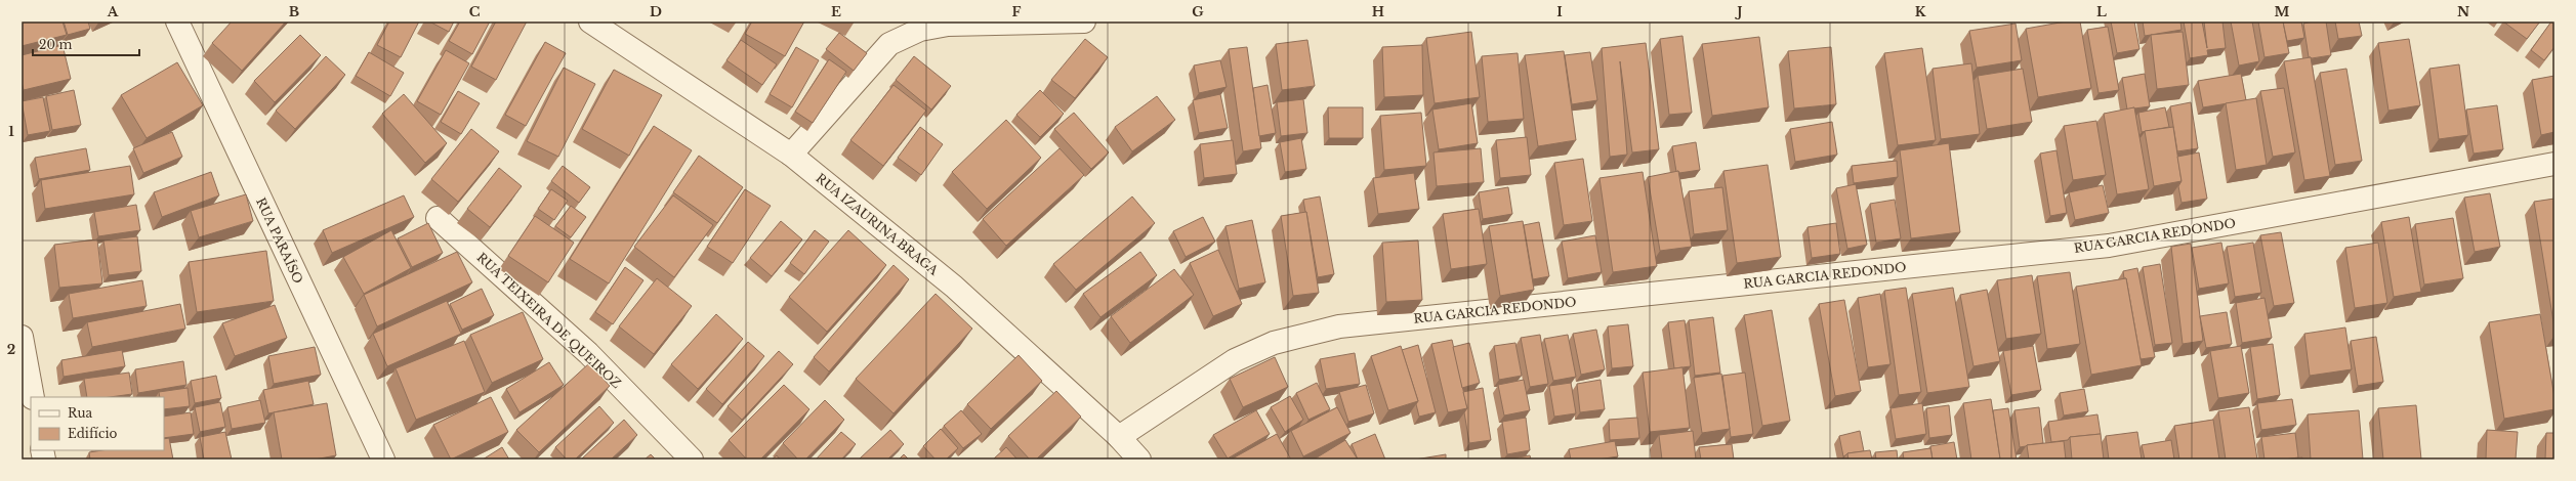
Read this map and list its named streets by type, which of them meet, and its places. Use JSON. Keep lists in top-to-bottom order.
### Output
{
  "streets": {
    "street": [
      "RUA IZAURINA BRAGA",
      "RUA GARCIA REDONDO",
      "RUA PARAÍSO",
      "RUA TEIXEIRA DE QUEIROZ"
    ]
  },
  "crossings": [
    ["RUA IZAURINA BRAGA", "RUA GARCIA REDONDO"]
  ],
  "legend": ["Rua", "Edifício"],
  "scale_bar": "20 m",
  "grid": {
    "columns": [
      "A",
      "B",
      "C",
      "D",
      "E",
      "F",
      "G",
      "H",
      "I",
      "J",
      "K",
      "L",
      "M",
      "N"
    ],
    "rows": ["1", "2"]
  }
}
